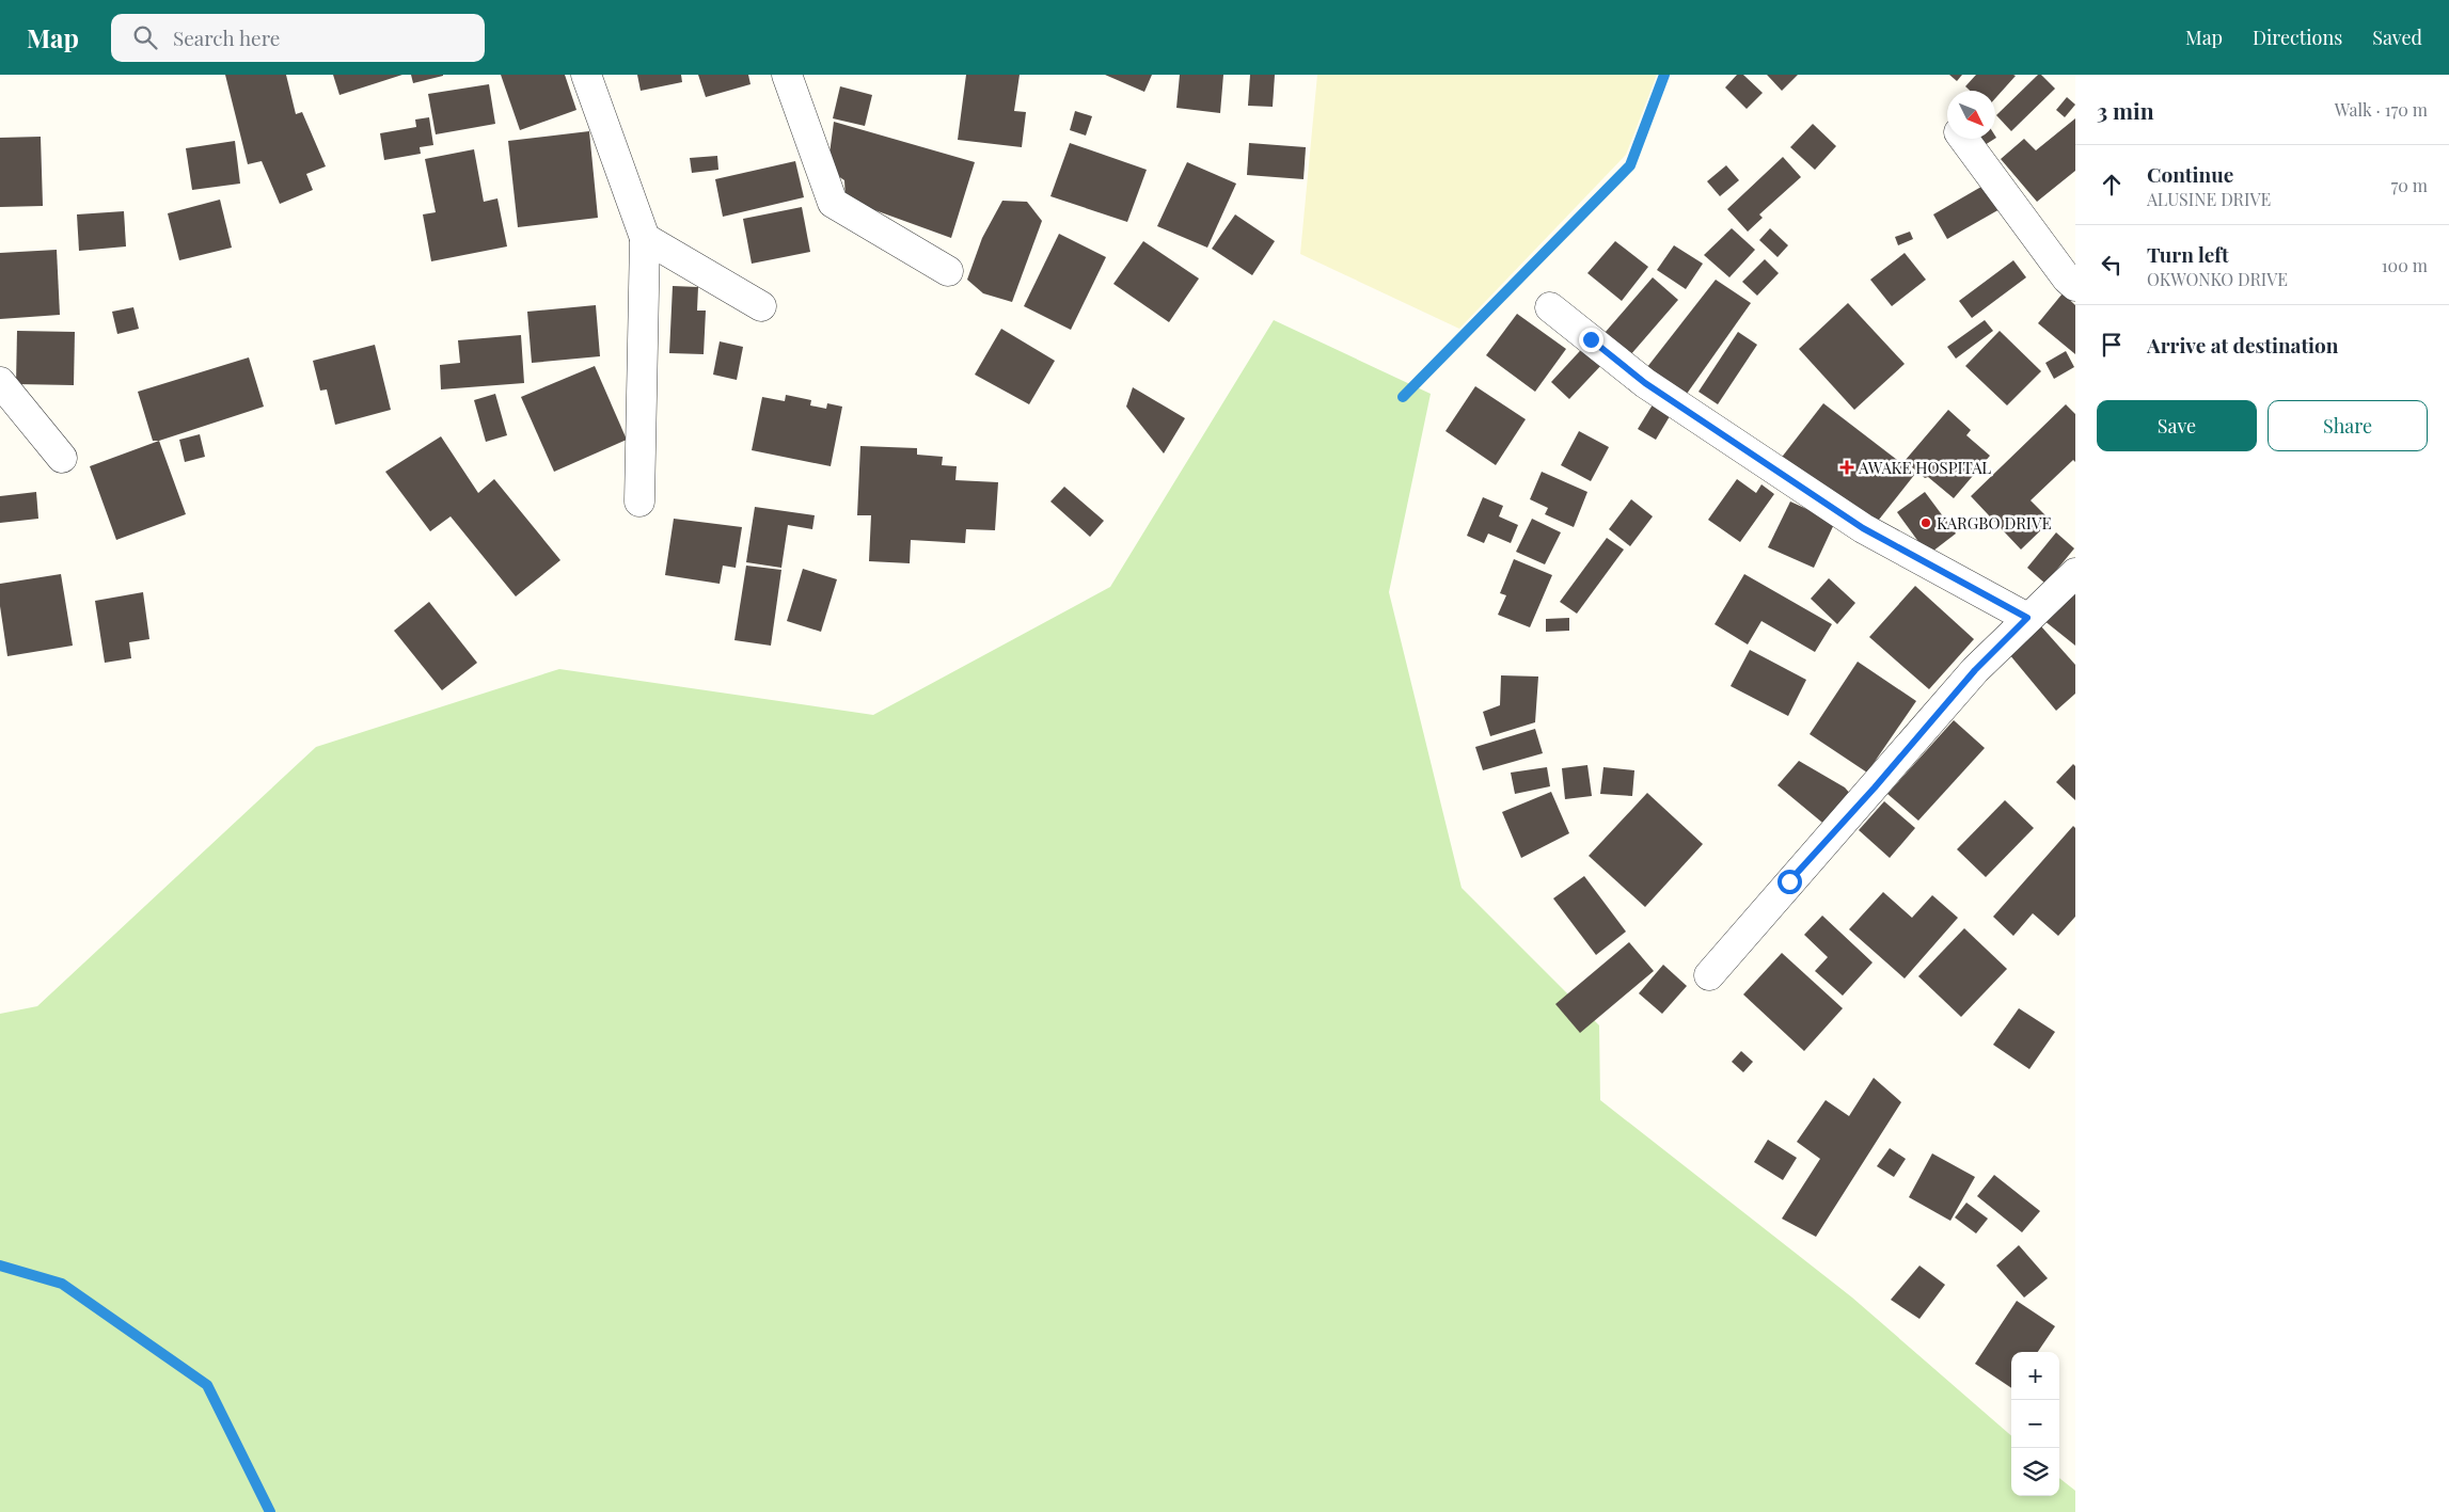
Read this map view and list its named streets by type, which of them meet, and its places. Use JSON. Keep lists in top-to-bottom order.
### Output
{
  "places": {
    "health": ["AWAKE HOSPITAL"],
    "other": ["KARGBO DRIVE"]
  },
  "north": "bottom right",
  "page": {
    "header": "Map",
    "search": "Search here",
    "nav": ["Map", "Directions", "Saved"],
    "heading": ["3 min", "Walk · 170 m"],
    "list": [
      ["Continue", "ALUSINE DRIVE", "70 m"],
      ["Turn left", "OKWONKO DRIVE", "100 m"],
      "Arrive at destination"
    ],
    "buttons": ["Save", "Share"],
    "map_buttons": ["+", "−"]
  }
}
